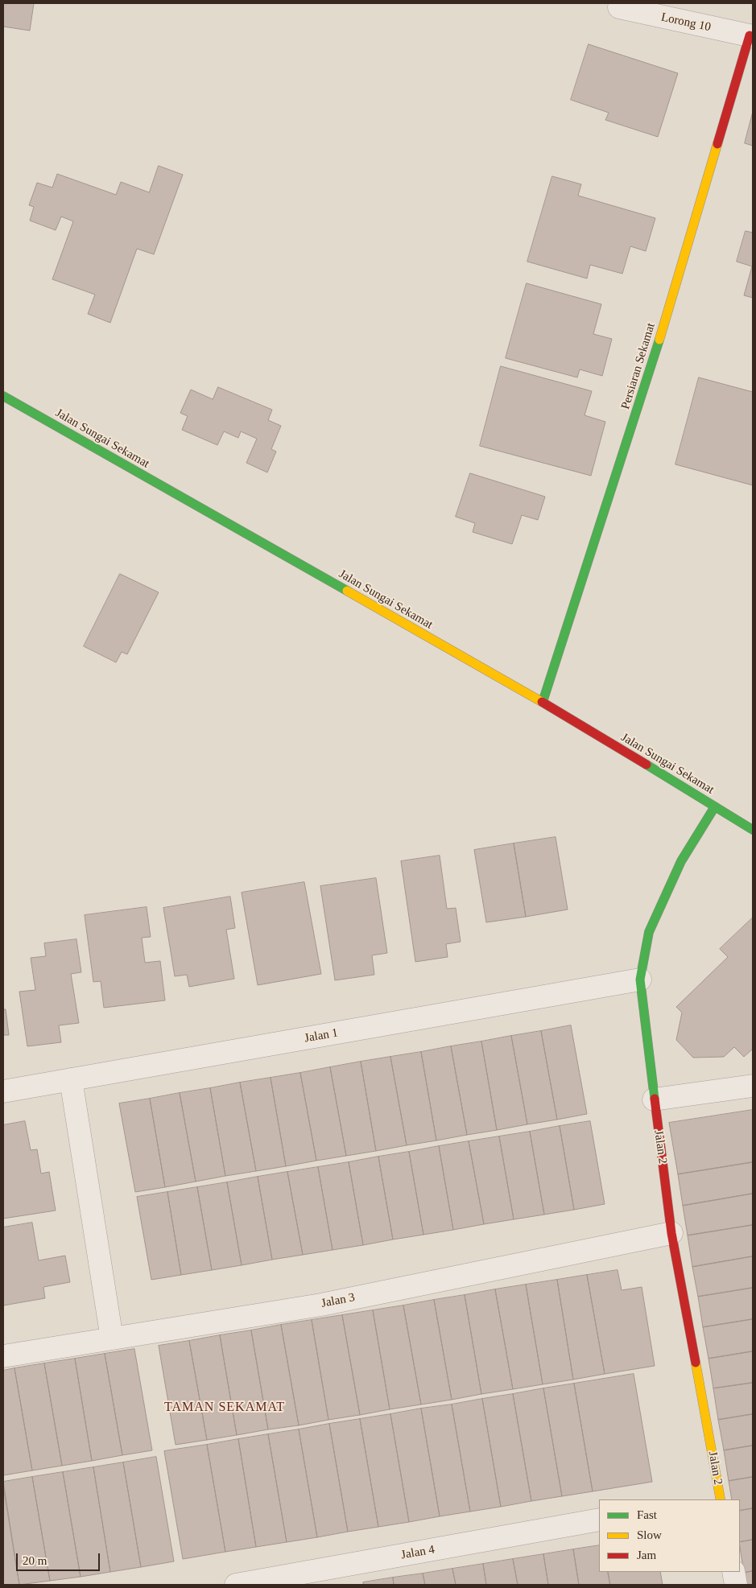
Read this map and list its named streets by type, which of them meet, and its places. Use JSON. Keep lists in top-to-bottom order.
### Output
{
  "streets": {
    "street": [
      "Lorong 10",
      "Persiaran Sekamat",
      "Jalan Sungai Sekamat",
      "Jalan 1",
      "Jalan 2",
      "Jalan 3",
      "Jalan 4"
    ]
  },
  "crossings": [
    ["Lorong 10", "Persiaran Sekamat"],
    ["Persiaran Sekamat", "Jalan Sungai Sekamat"],
    ["Jalan Sungai Sekamat", "Jalan 2"],
    ["Jalan 1", "Jalan 2"],
    ["Jalan 2", "Jalan 3"]
  ],
  "districts": ["TAMAN SEKAMAT"],
  "legend": ["Fast", "Slow", "Jam"],
  "scale_bar": "20 m"
}
